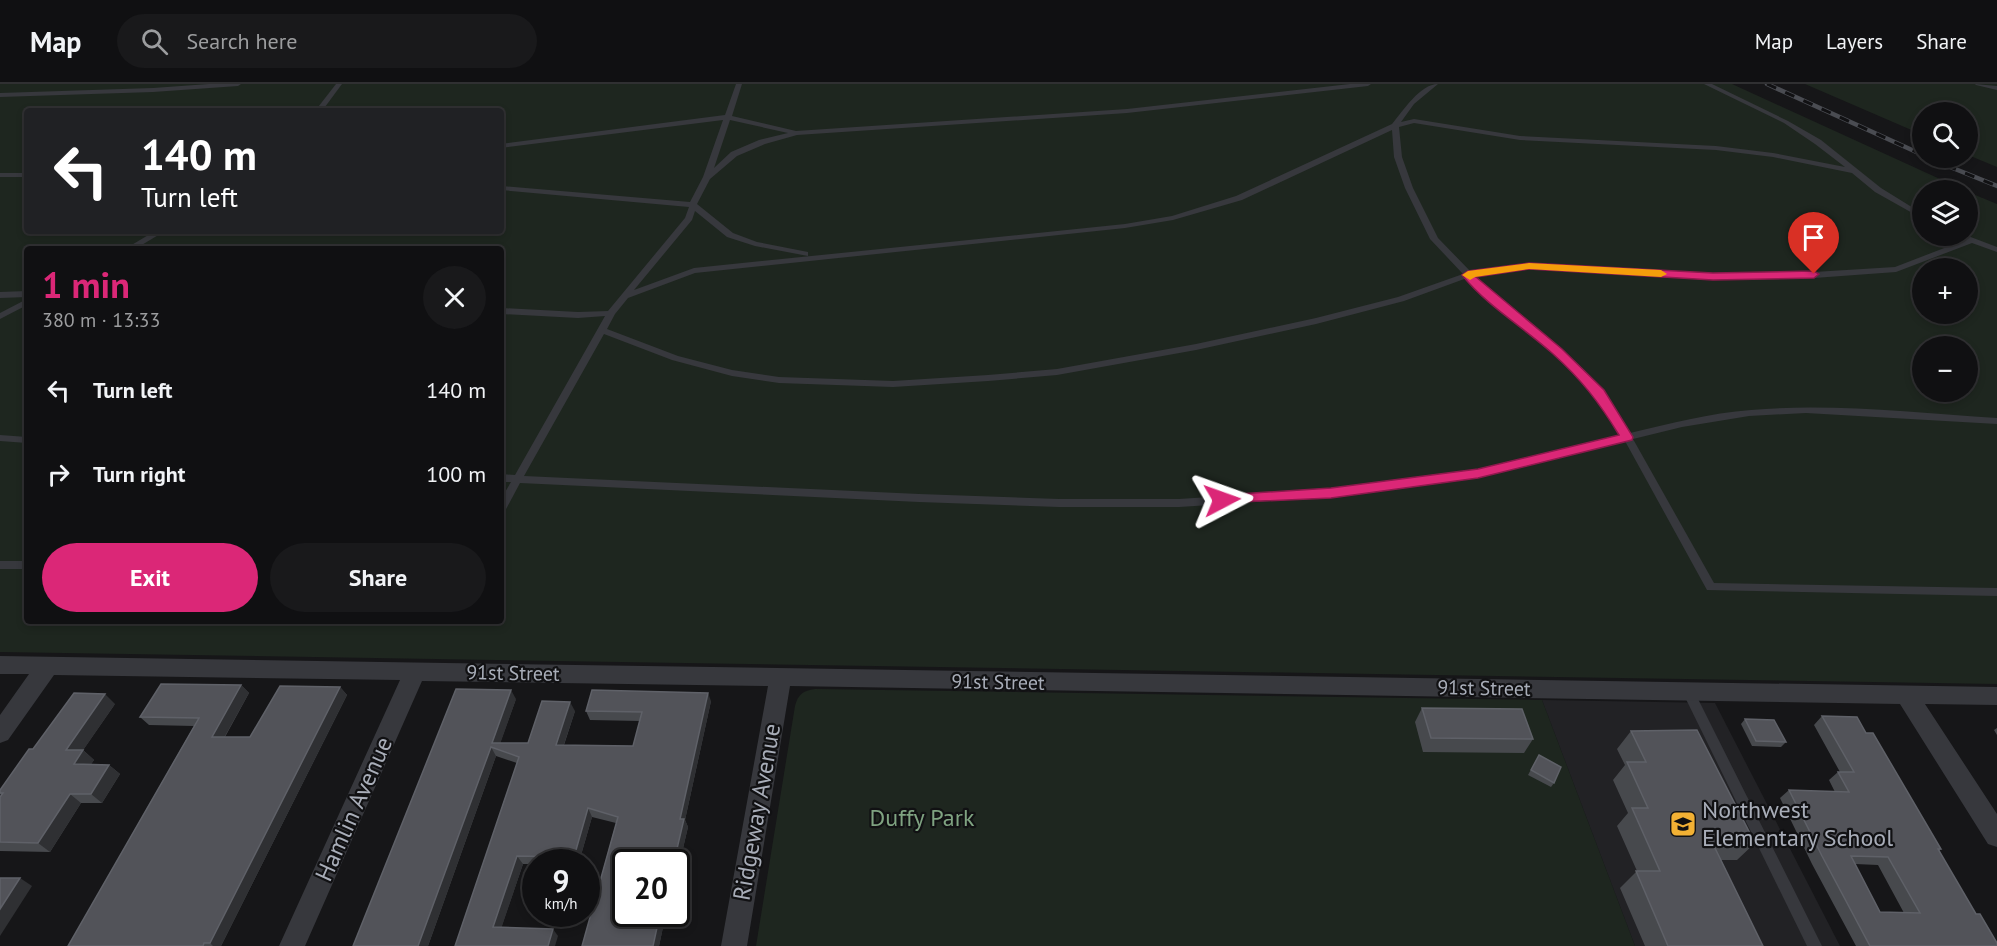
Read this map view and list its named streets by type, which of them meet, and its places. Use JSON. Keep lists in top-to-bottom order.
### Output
{
  "streets": {
    "street": ["91st Street", "Hamlin Avenue", "Ridgeway Avenue"]
  },
  "crossings": [
    ["91st Street", "Hamlin Avenue"],
    ["91st Street", "Ridgeway Avenue"]
  ],
  "parks": ["Duffy Park"],
  "places": {
    "school or university": ["Northwest Elementary School"]
  },
  "page": {
    "header": "Map",
    "search": "Search here",
    "nav": ["Map", "Layers", "Share"],
    "map_buttons": ["+", "−"],
    "turn": ["140 m", "Turn left"],
    "heading": ["1 min", "380 m · 13:33"],
    "list": [
      {
        "name": "Turn left",
        "value": "140 m"
      },
      {
        "name": "Turn right",
        "value": "100 m"
      }
    ],
    "buttons": ["Exit", "Share"],
    "speed": "9 km/h",
    "limit": "20"
  }
}
